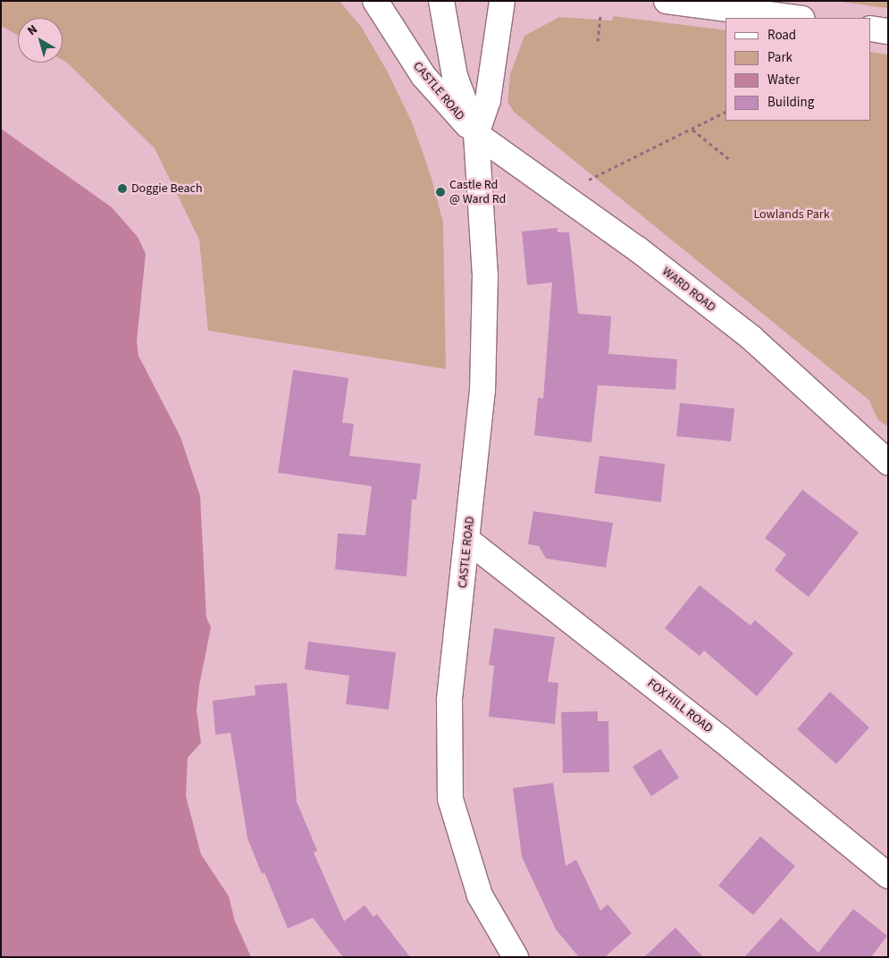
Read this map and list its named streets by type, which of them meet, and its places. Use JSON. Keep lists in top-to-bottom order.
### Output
{
  "streets": {
    "main road": ["CASTLE ROAD", "WARD ROAD", "FOX HILL ROAD"]
  },
  "crossings": [
    ["CASTLE ROAD", "WARD ROAD"],
    ["CASTLE ROAD", "FOX HILL ROAD"]
  ],
  "parks": ["Lowlands Park"],
  "places": ["Doggie Beach", "Castle Rd @ Ward Rd"],
  "legend": [
    "Road",
    "Park",
    "Water",
    "Building"
  ],
  "north": "top left"
}
